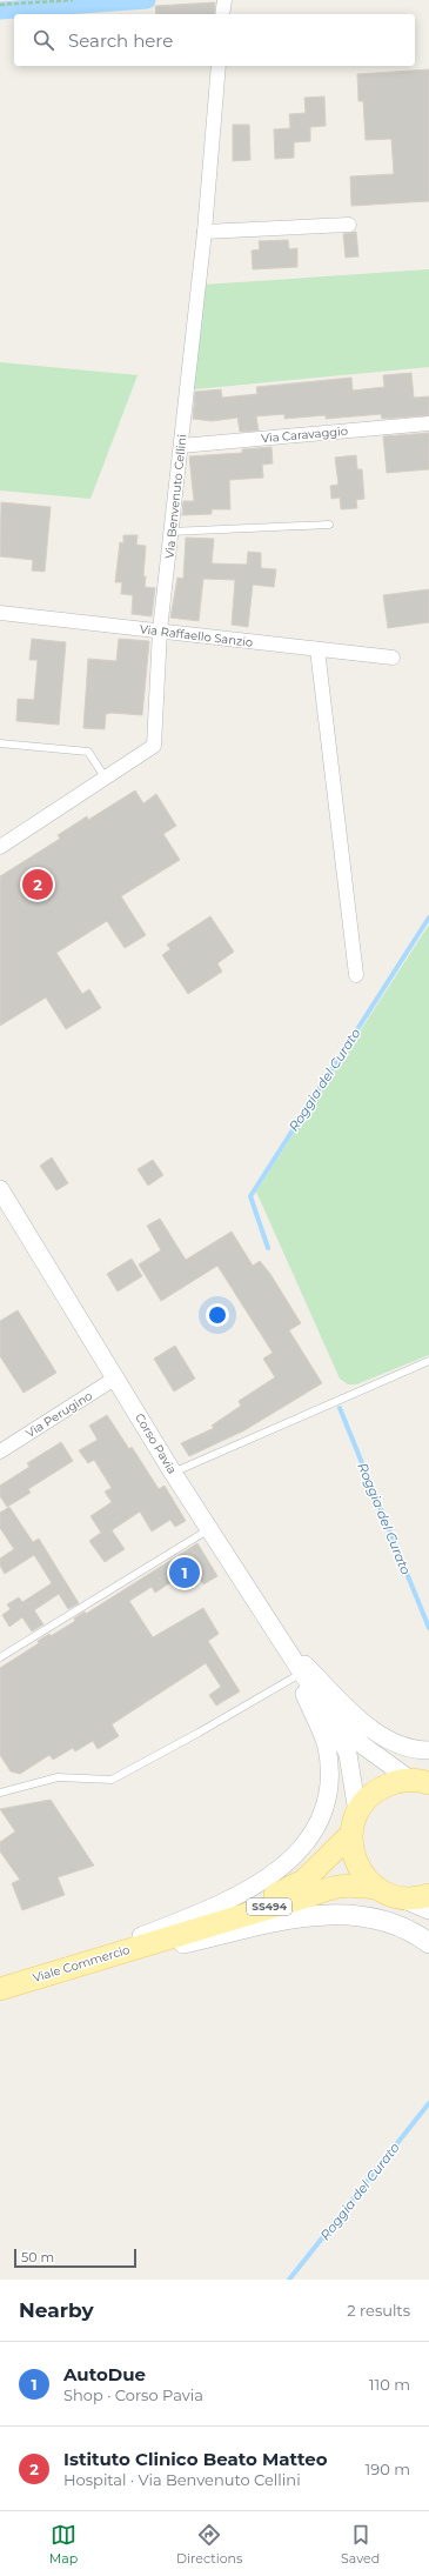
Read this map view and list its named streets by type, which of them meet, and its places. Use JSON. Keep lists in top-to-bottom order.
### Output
{
  "streets": {
    "main road": ["SS494", "Viale Commercio"],
    "street": [
      "Via Caravaggio",
      "Via Benvenuto Cellini",
      "Via Raffaello Sanzio",
      "Via Perugino",
      "Corso Pavia"
    ]
  },
  "crossings": [
    ["Via Caravaggio", "Via Benvenuto Cellini"],
    ["Via Benvenuto Cellini", "Via Raffaello Sanzio"],
    ["Via Perugino", "Corso Pavia"],
    ["SS494", "Viale Commercio"]
  ],
  "water": ["Roggia del Curato"],
  "scale_bar": "50 m",
  "page": {
    "search": "Search here",
    "pins": ["2", "1"],
    "scale": "50 m",
    "heading": ["Nearby", "2 results"],
    "list": [
      {
        "mark": "1",
        "name": "AutoDue",
        "note": "Shop · Corso Pavia",
        "value": "110 m"
      },
      {
        "mark": "2",
        "name": "Istituto Clinico Beato Matteo",
        "note": "Hospital · Via Benvenuto Cellini",
        "value": "190 m"
      }
    ],
    "nav": ["Map", "Directions", "Saved"]
  }
}
